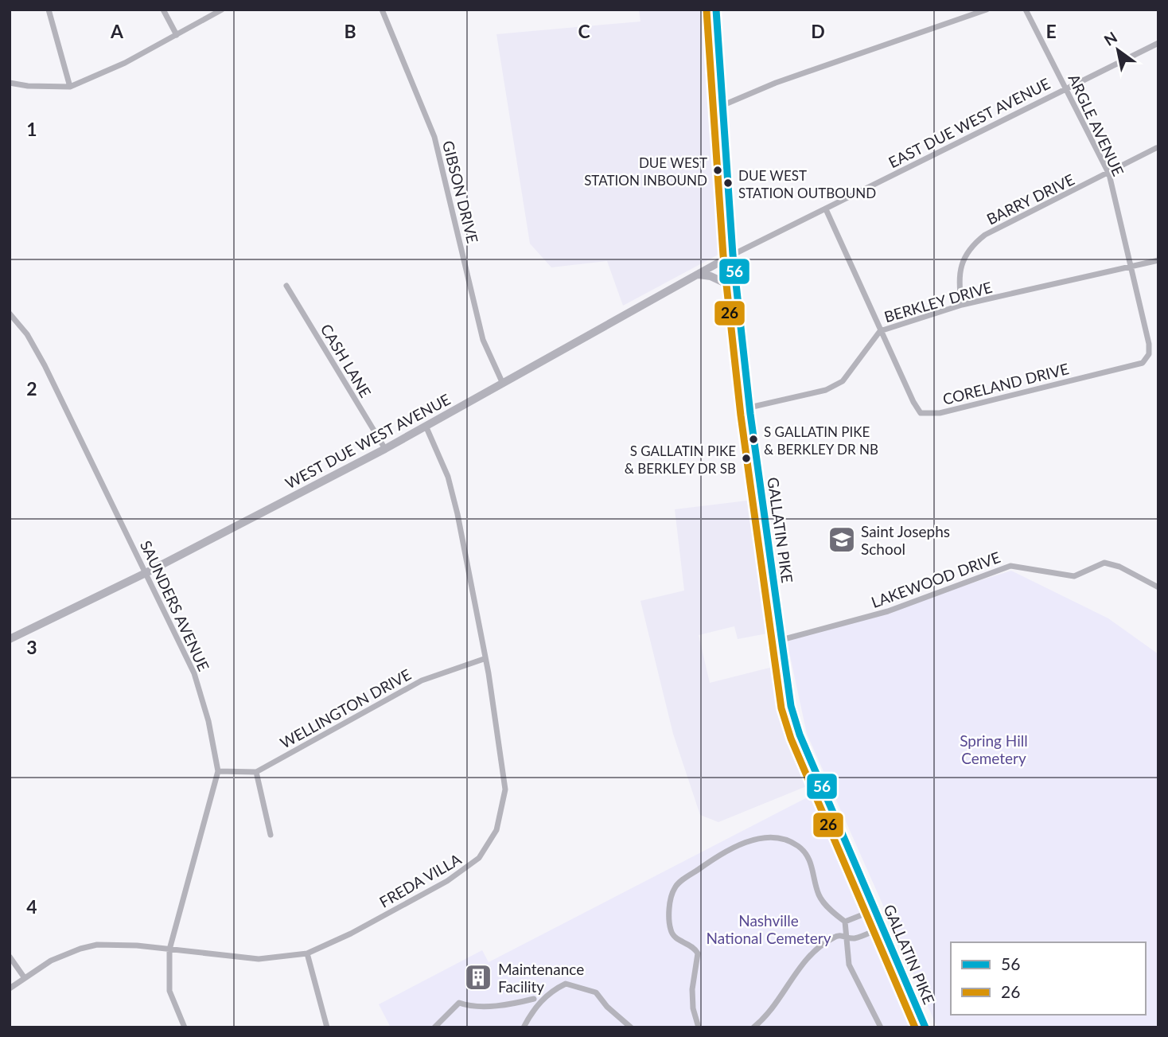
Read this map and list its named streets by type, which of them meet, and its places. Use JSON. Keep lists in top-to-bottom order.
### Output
{
  "streets": {
    "main road": ["WEST DUE WEST AVENUE", "GALLATIN PIKE"],
    "street": [
      "EAST DUE WEST AVENUE",
      "ARGLE AVENUE",
      "GIBSON DRIVE",
      "BARRY DRIVE",
      "BERKLEY DRIVE",
      "CASH LANE",
      "CORELAND DRIVE",
      "LAKEWOOD DRIVE",
      "SAUNDERS AVENUE",
      "WELLINGTON DRIVE",
      "FREDA VILLA"
    ]
  },
  "crossings": [
    ["EAST DUE WEST AVENUE", "ARGLE AVENUE"],
    ["EAST DUE WEST AVENUE", "CORELAND DRIVE"],
    ["EAST DUE WEST AVENUE", "WEST DUE WEST AVENUE"],
    ["EAST DUE WEST AVENUE", "GALLATIN PIKE"],
    ["ARGLE AVENUE", "BARRY DRIVE"],
    ["ARGLE AVENUE", "BERKLEY DRIVE"],
    ["ARGLE AVENUE", "CORELAND DRIVE"],
    ["GIBSON DRIVE", "WEST DUE WEST AVENUE"],
    ["BARRY DRIVE", "BERKLEY DRIVE"],
    ["BERKLEY DRIVE", "CORELAND DRIVE"],
    ["BERKLEY DRIVE", "GALLATIN PIKE"],
    ["CASH LANE", "WEST DUE WEST AVENUE"],
    ["WEST DUE WEST AVENUE", "GALLATIN PIKE"],
    ["WEST DUE WEST AVENUE", "SAUNDERS AVENUE"],
    ["WEST DUE WEST AVENUE", "FREDA VILLA"],
    ["GALLATIN PIKE", "LAKEWOOD DRIVE"],
    ["SAUNDERS AVENUE", "FREDA VILLA"],
    ["WELLINGTON DRIVE", "FREDA VILLA"]
  ],
  "parks": ["Spring Hill Cemetery", "Nashville National Cemetery"],
  "places": {
    "other": [
      "DUE WEST STATION INBOUND",
      "DUE WEST STATION OUTBOUND",
      "S GALLATIN PIKE & BERKLEY DR NB",
      "S GALLATIN PIKE & BERKLEY DR SB"
    ],
    "school or university": ["Saint Josephs School"],
    "building": ["Maintenance Facility"]
  },
  "lines": ["transit line 56", "transit line 26"],
  "legend": ["56", "26"],
  "north": "top left",
  "grid": {
    "columns": [
      "A",
      "B",
      "C",
      "D",
      "E"
    ],
    "rows": [
      "1",
      "2",
      "3",
      "4"
    ]
  }
}
